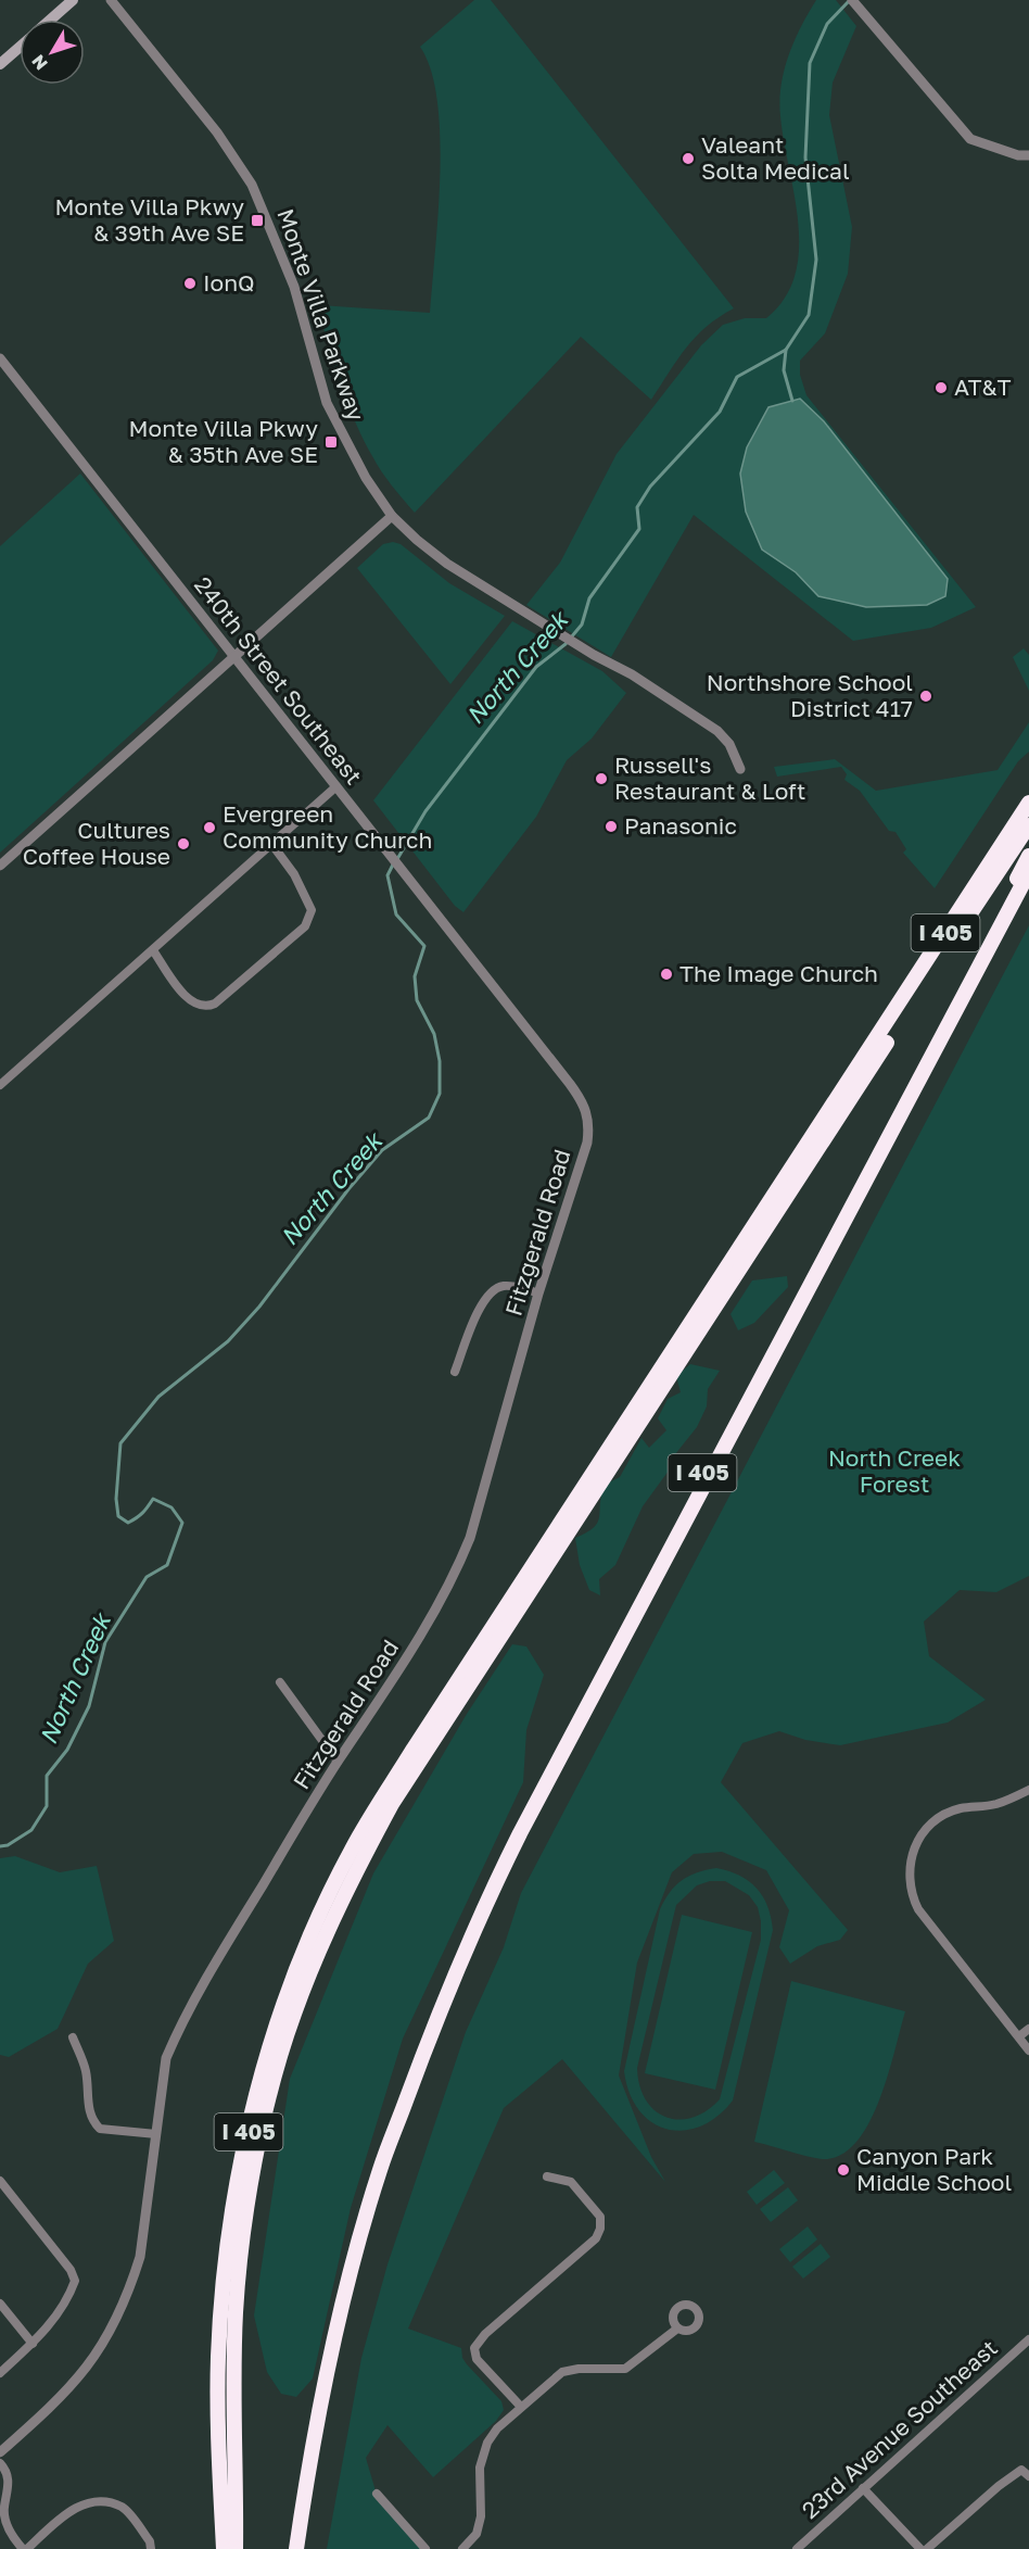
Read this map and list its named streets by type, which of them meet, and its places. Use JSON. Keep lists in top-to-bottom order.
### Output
{
  "streets": {
    "highway": ["I 405"],
    "street": [
      "Monte Villa Parkway",
      "240th Street Southeast",
      "Fitzgerald Road",
      "23rd Avenue Southeast"
    ]
  },
  "crossings": [
    ["240th Street Southeast", "Fitzgerald Road"]
  ],
  "water": ["North Creek"],
  "parks": ["North Creek Forest"],
  "places": {
    "other": [
      "Valeant Solta Medical",
      "IonQ",
      "AT&T",
      "Northshore School District 417",
      "Russell's Restaurant & Loft",
      "Panasonic",
      "Evergreen Community Church",
      "Cultures Coffee House",
      "The Image Church",
      "Canyon Park Middle School"
    ],
    "transit": ["Monte Villa Pkwy & 39th Ave SE", "Monte Villa Pkwy & 35th Ave SE"]
  },
  "north": "bottom left"
}
